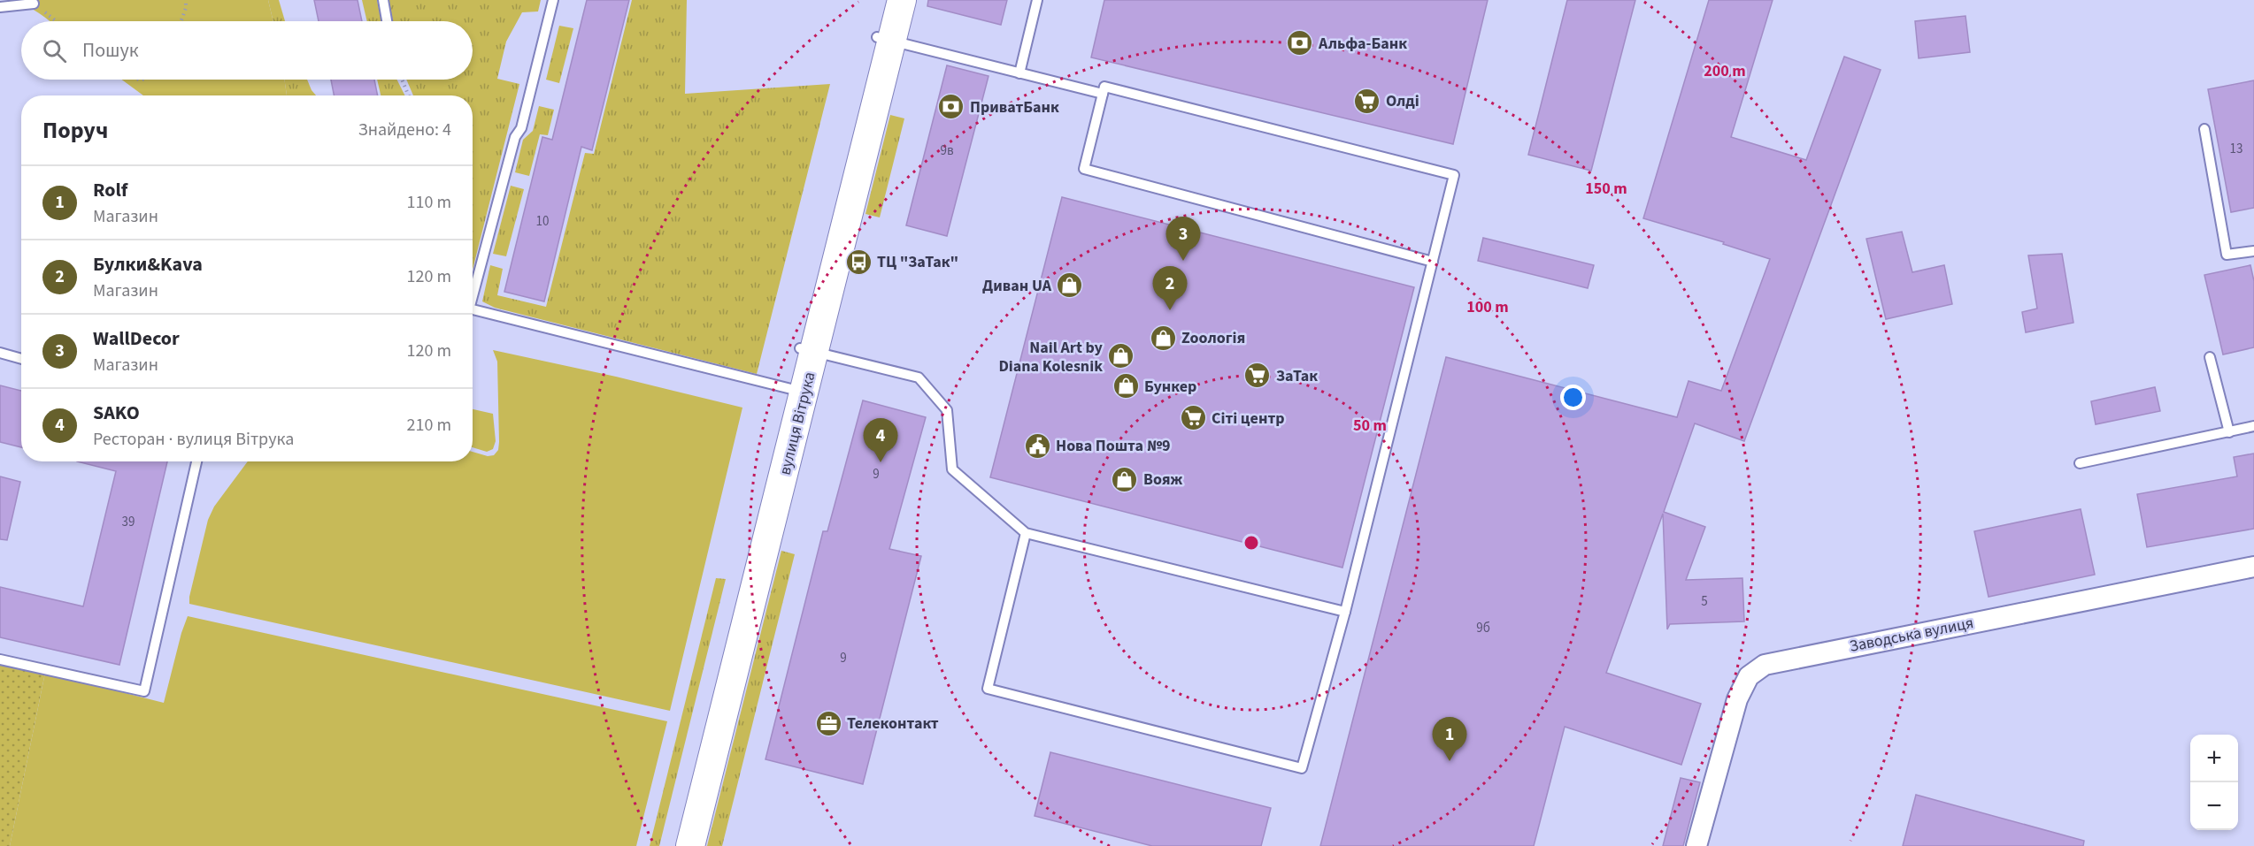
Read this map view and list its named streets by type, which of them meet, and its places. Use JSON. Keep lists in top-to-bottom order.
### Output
{
  "streets": {
    "main road": ["вулиця Вітрука"],
    "street": ["Заводська вулиця"]
  },
  "places": {
    "bank": ["Альфа-Банк", "ПриватБанк"],
    "supermarket": ["Олді", "ЗаТак", "Сіті центр"],
    "bus stop": ["ТЦ \"ЗаТак\""],
    "shop": [
      "Диван UA",
      "Zooлогія",
      "Nail Art by Diana Kolesnik",
      "Бункер",
      "Вояж"
    ],
    "public building": ["Нова Пошта №9"],
    "office": ["Телеконтакт"]
  },
  "house_numbers": [
    "13",
    "9в",
    "10",
    "9",
    "39",
    "5",
    "9б",
    "9"
  ],
  "page": {
    "search": "Пошук",
    "heading": ["Поруч", "Знайдено: 4"],
    "list": [
      {
        "mark": "1",
        "name": "Rolf",
        "note": "Магазин",
        "value": "110 m"
      },
      {
        "mark": "2",
        "name": "Булки&Kava",
        "note": "Магазин",
        "value": "120 m"
      },
      {
        "mark": "3",
        "name": "WallDecor",
        "note": "Магазин",
        "value": "120 m"
      },
      {
        "mark": "4",
        "name": "SAKO",
        "note": "Ресторан · вулиця Вітрука",
        "value": "210 m"
      }
    ],
    "pins": [
      "3",
      "2",
      "4",
      "1"
    ],
    "map_buttons": ["+", "−"]
  },
  "rings": [
    "200 m",
    "150 m",
    "100 m",
    "50 m"
  ]
}
